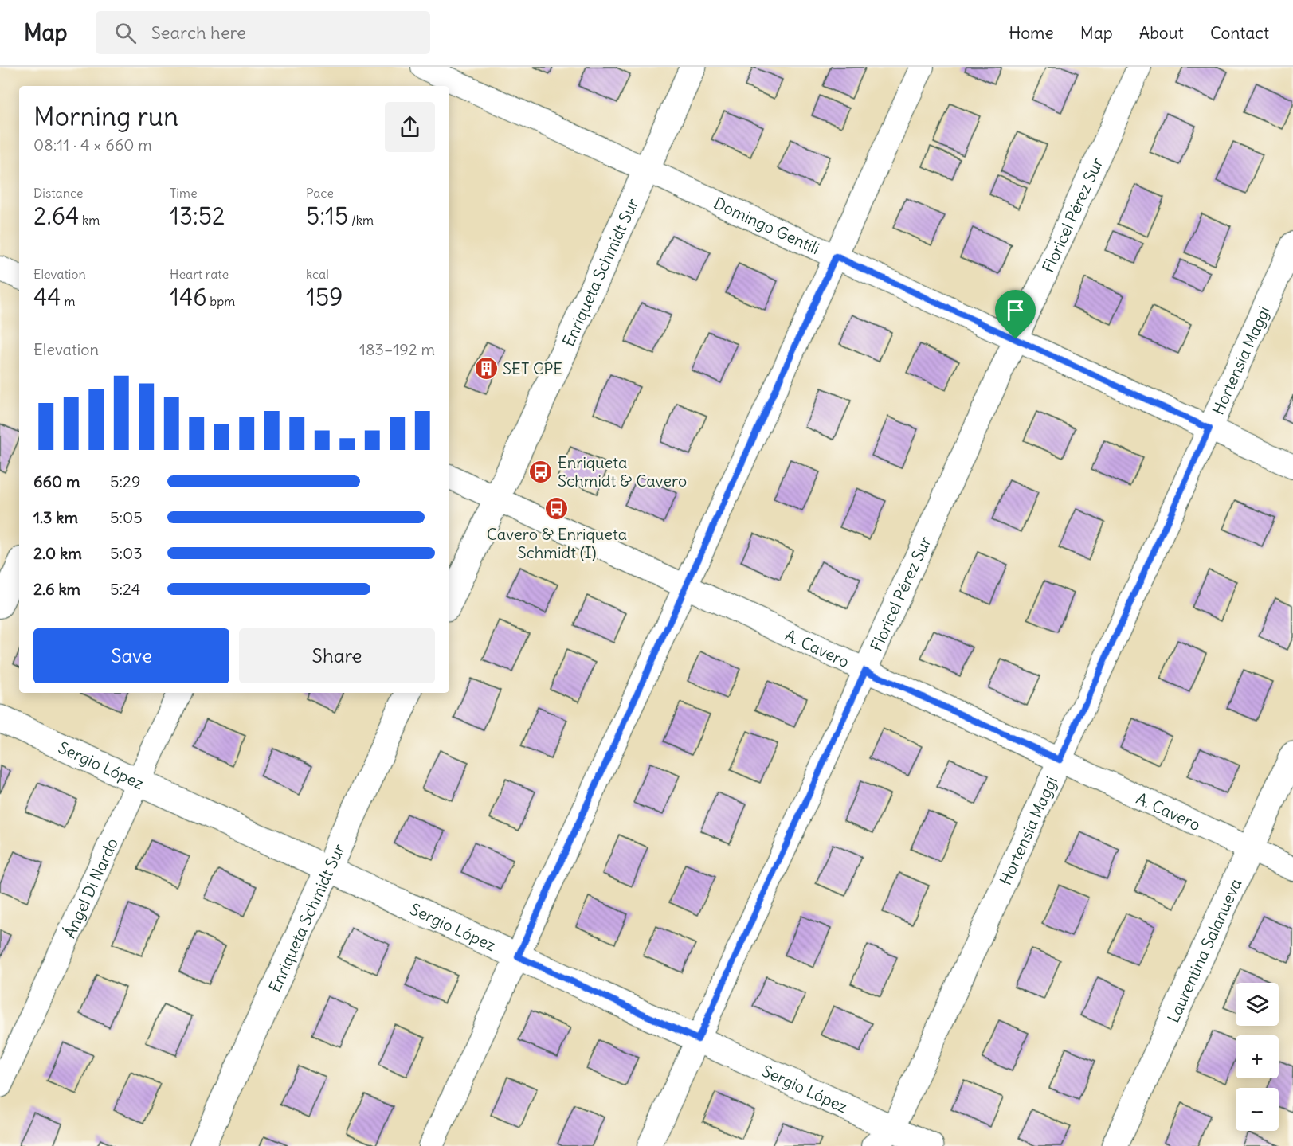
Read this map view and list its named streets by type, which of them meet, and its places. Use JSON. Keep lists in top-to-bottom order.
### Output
{
  "streets": {
    "street": [
      "Floricel Pérez Sur",
      "Domingo Gentili",
      "Enriqueta Schmidt Sur",
      "Hortensia Maggi",
      "A. Cavero",
      "Sergio López",
      "Ángel Di Nardo",
      "Laurentina Salanueva"
    ]
  },
  "crossings": [
    ["Floricel Pérez Sur", "Domingo Gentili"],
    ["Floricel Pérez Sur", "A. Cavero"],
    ["Floricel Pérez Sur", "Sergio López"],
    ["Domingo Gentili", "Enriqueta Schmidt Sur"],
    ["Domingo Gentili", "Hortensia Maggi"],
    ["Enriqueta Schmidt Sur", "A. Cavero"],
    ["Enriqueta Schmidt Sur", "Sergio López"],
    ["Hortensia Maggi", "A. Cavero"],
    ["Hortensia Maggi", "Sergio López"],
    ["A. Cavero", "Laurentina Salanueva"],
    ["Sergio López", "Ángel Di Nardo"]
  ],
  "places": {
    "building": ["SET CPE"],
    "bus stop": ["Enriqueta Schmidt & Cavero", "Cavero & Enriqueta Schmidt (I)"]
  },
  "page": {
    "header": "Map",
    "search": "Search here",
    "nav": [
      "Home",
      "Map",
      "About",
      "Contact"
    ],
    "heading": ["Morning run", "08:11 · 4 × 660 m"],
    "stats": [
      ["Distance", "2.64 km"],
      ["Time", "13:52"],
      ["Pace", "5:15 /km"],
      ["Elevation", "44 m"],
      ["Heart rate", "146 bpm"],
      ["kcal", "159"]
    ],
    "chart": ["Elevation", "183–192 m"],
    "list": [
      {
        "name": "660 m",
        "note": "5:29"
      },
      {
        "name": "1.3 km",
        "note": "5:05"
      },
      {
        "name": "2.0 km",
        "note": "5:03"
      },
      {
        "name": "2.6 km",
        "note": "5:24"
      }
    ],
    "buttons": ["Save", "Share"],
    "map_buttons": ["+", "−"]
  }
}
